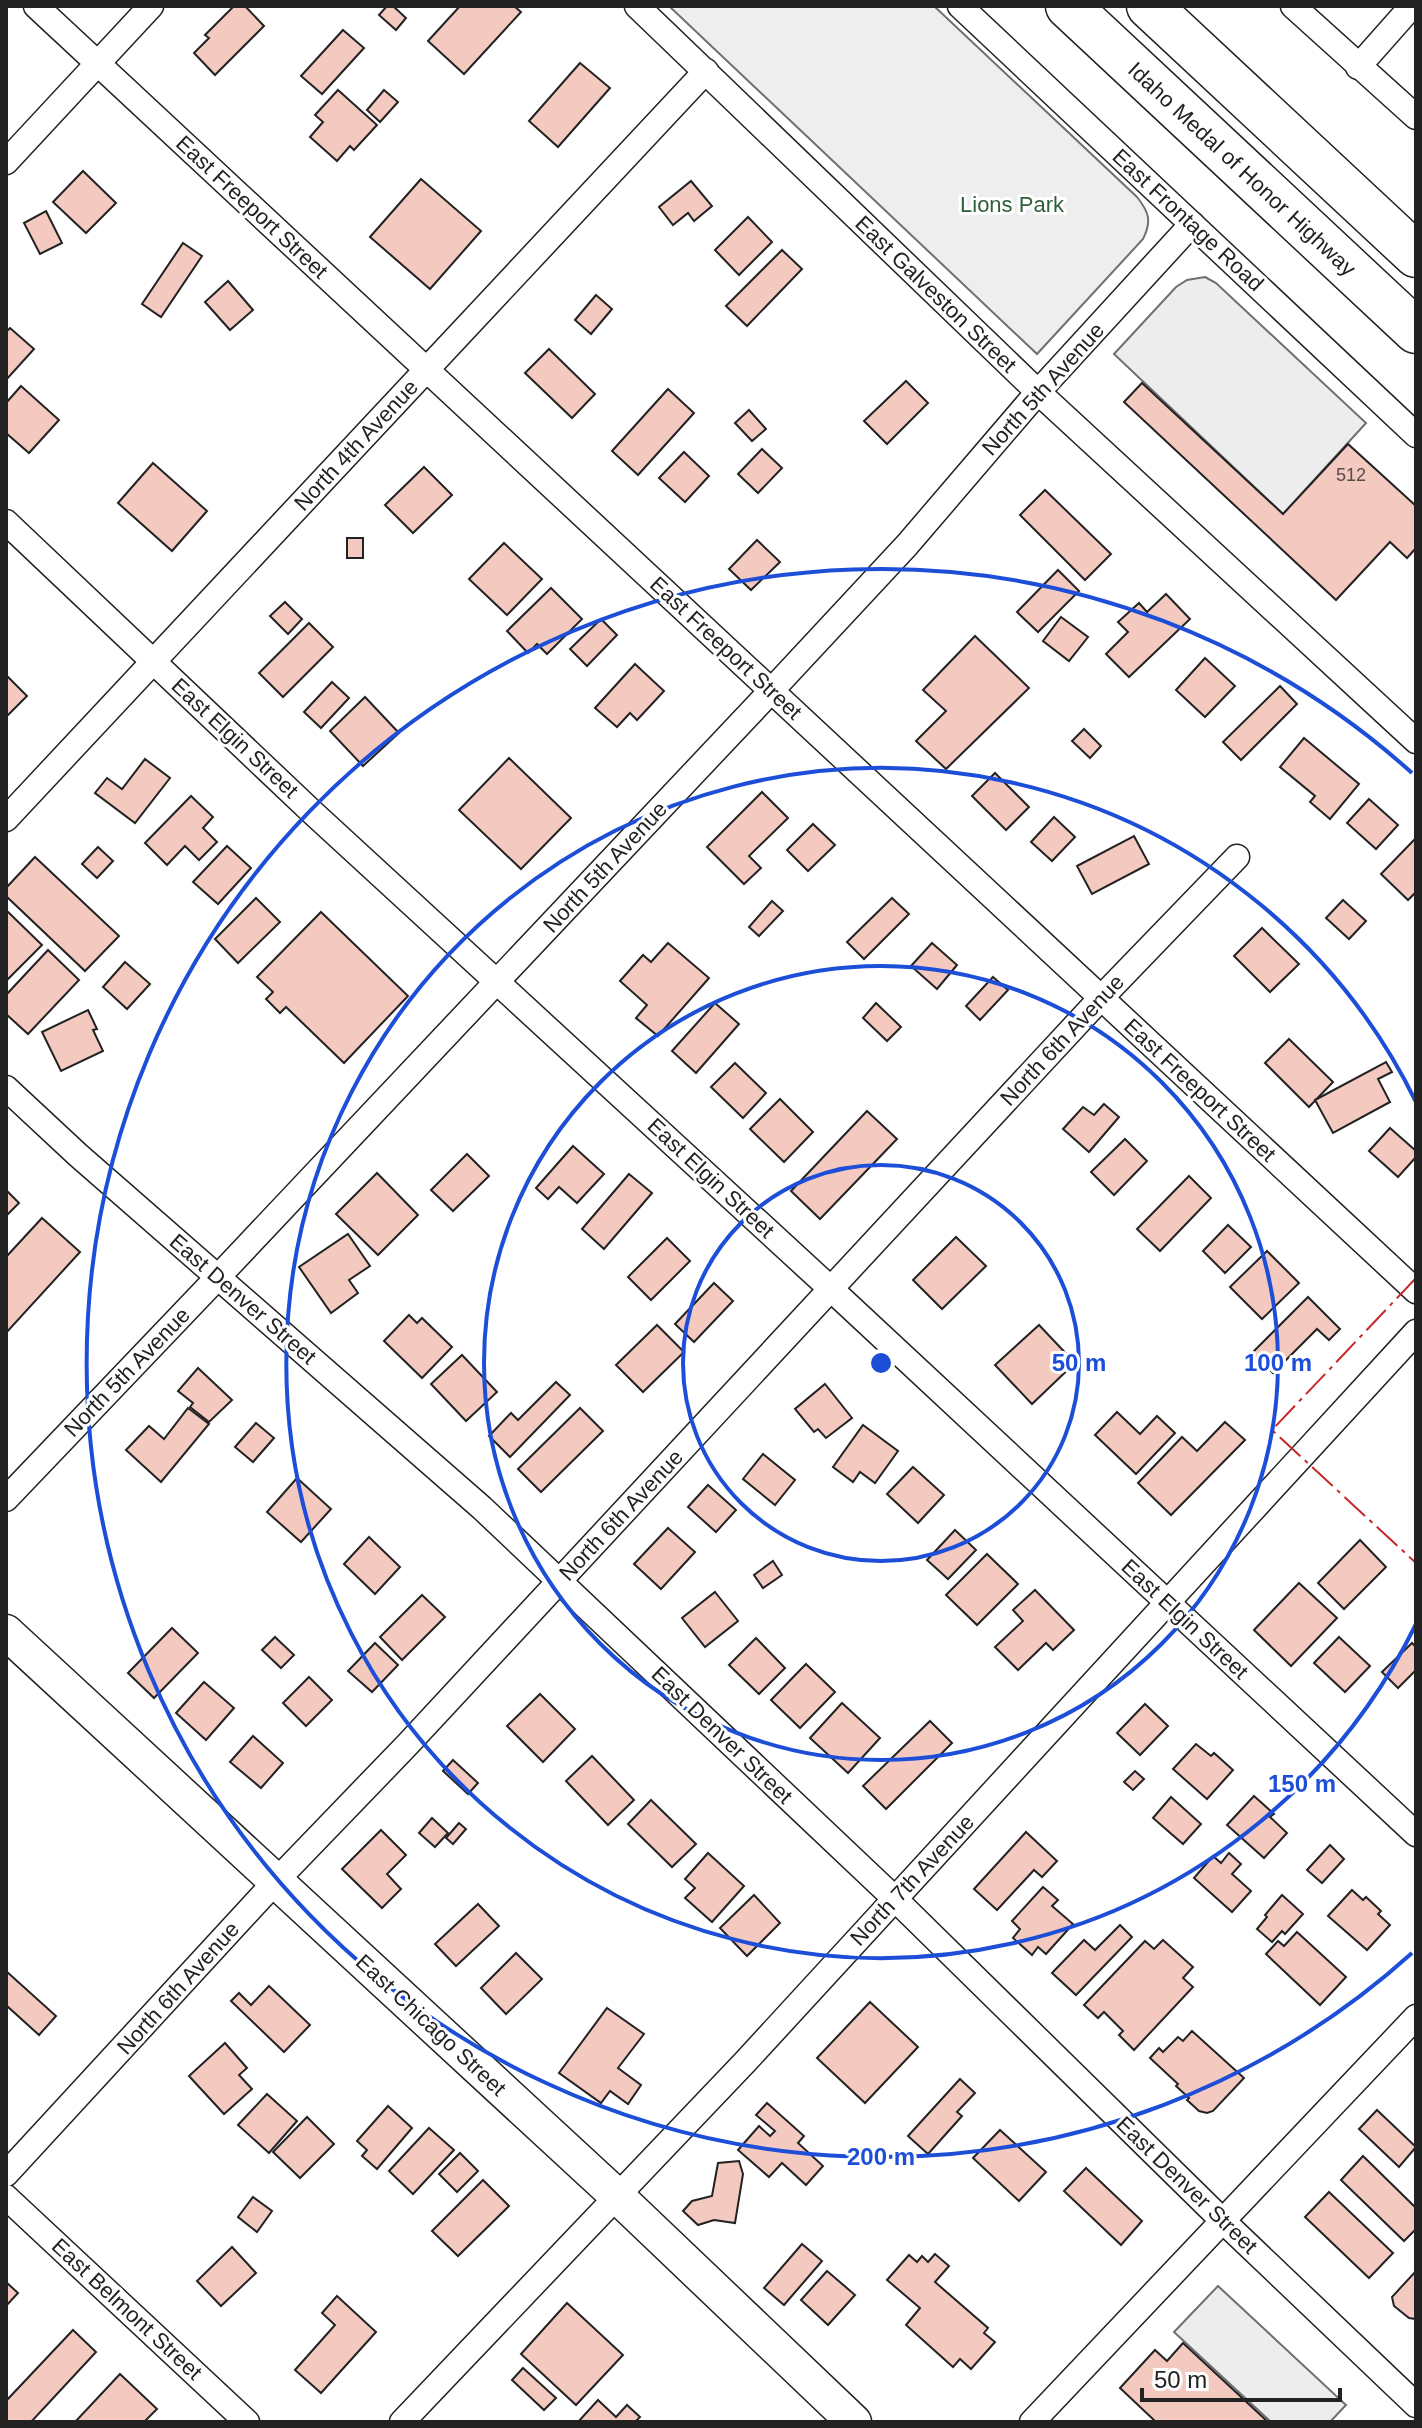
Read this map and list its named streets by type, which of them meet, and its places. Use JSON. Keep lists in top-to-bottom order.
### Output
{
  "streets": {
    "highway": ["Idaho Medal of Honor Highway"],
    "street": [
      "East Freeport Street",
      "East Frontage Road",
      "East Galveston Street",
      "North 5th Avenue",
      "North 4th Avenue",
      "East Elgin Street",
      "North 6th Avenue",
      "East Denver Street",
      "North 7th Avenue",
      "East Chicago Street",
      "East Belmont Street"
    ]
  },
  "crossings": [
    ["East Freeport Street", "North 5th Avenue"],
    ["East Freeport Street", "North 4th Avenue"],
    ["East Freeport Street", "North 6th Avenue"],
    ["East Frontage Road", "North 5th Avenue"],
    ["East Galveston Street", "North 5th Avenue"],
    ["East Galveston Street", "North 4th Avenue"],
    ["North 5th Avenue", "East Elgin Street"],
    ["North 5th Avenue", "East Denver Street"],
    ["North 4th Avenue", "East Elgin Street"],
    ["East Elgin Street", "North 6th Avenue"],
    ["East Elgin Street", "North 7th Avenue"],
    ["North 6th Avenue", "East Denver Street"],
    ["North 6th Avenue", "East Chicago Street"],
    ["East Denver Street", "North 7th Avenue"],
    ["North 7th Avenue", "East Chicago Street"]
  ],
  "parks": ["Lions Park"],
  "house_numbers": ["512"],
  "scale_bar": "50 m",
  "rings": [
    "50 m",
    "100 m",
    "150 m",
    "200 m"
  ]
}
